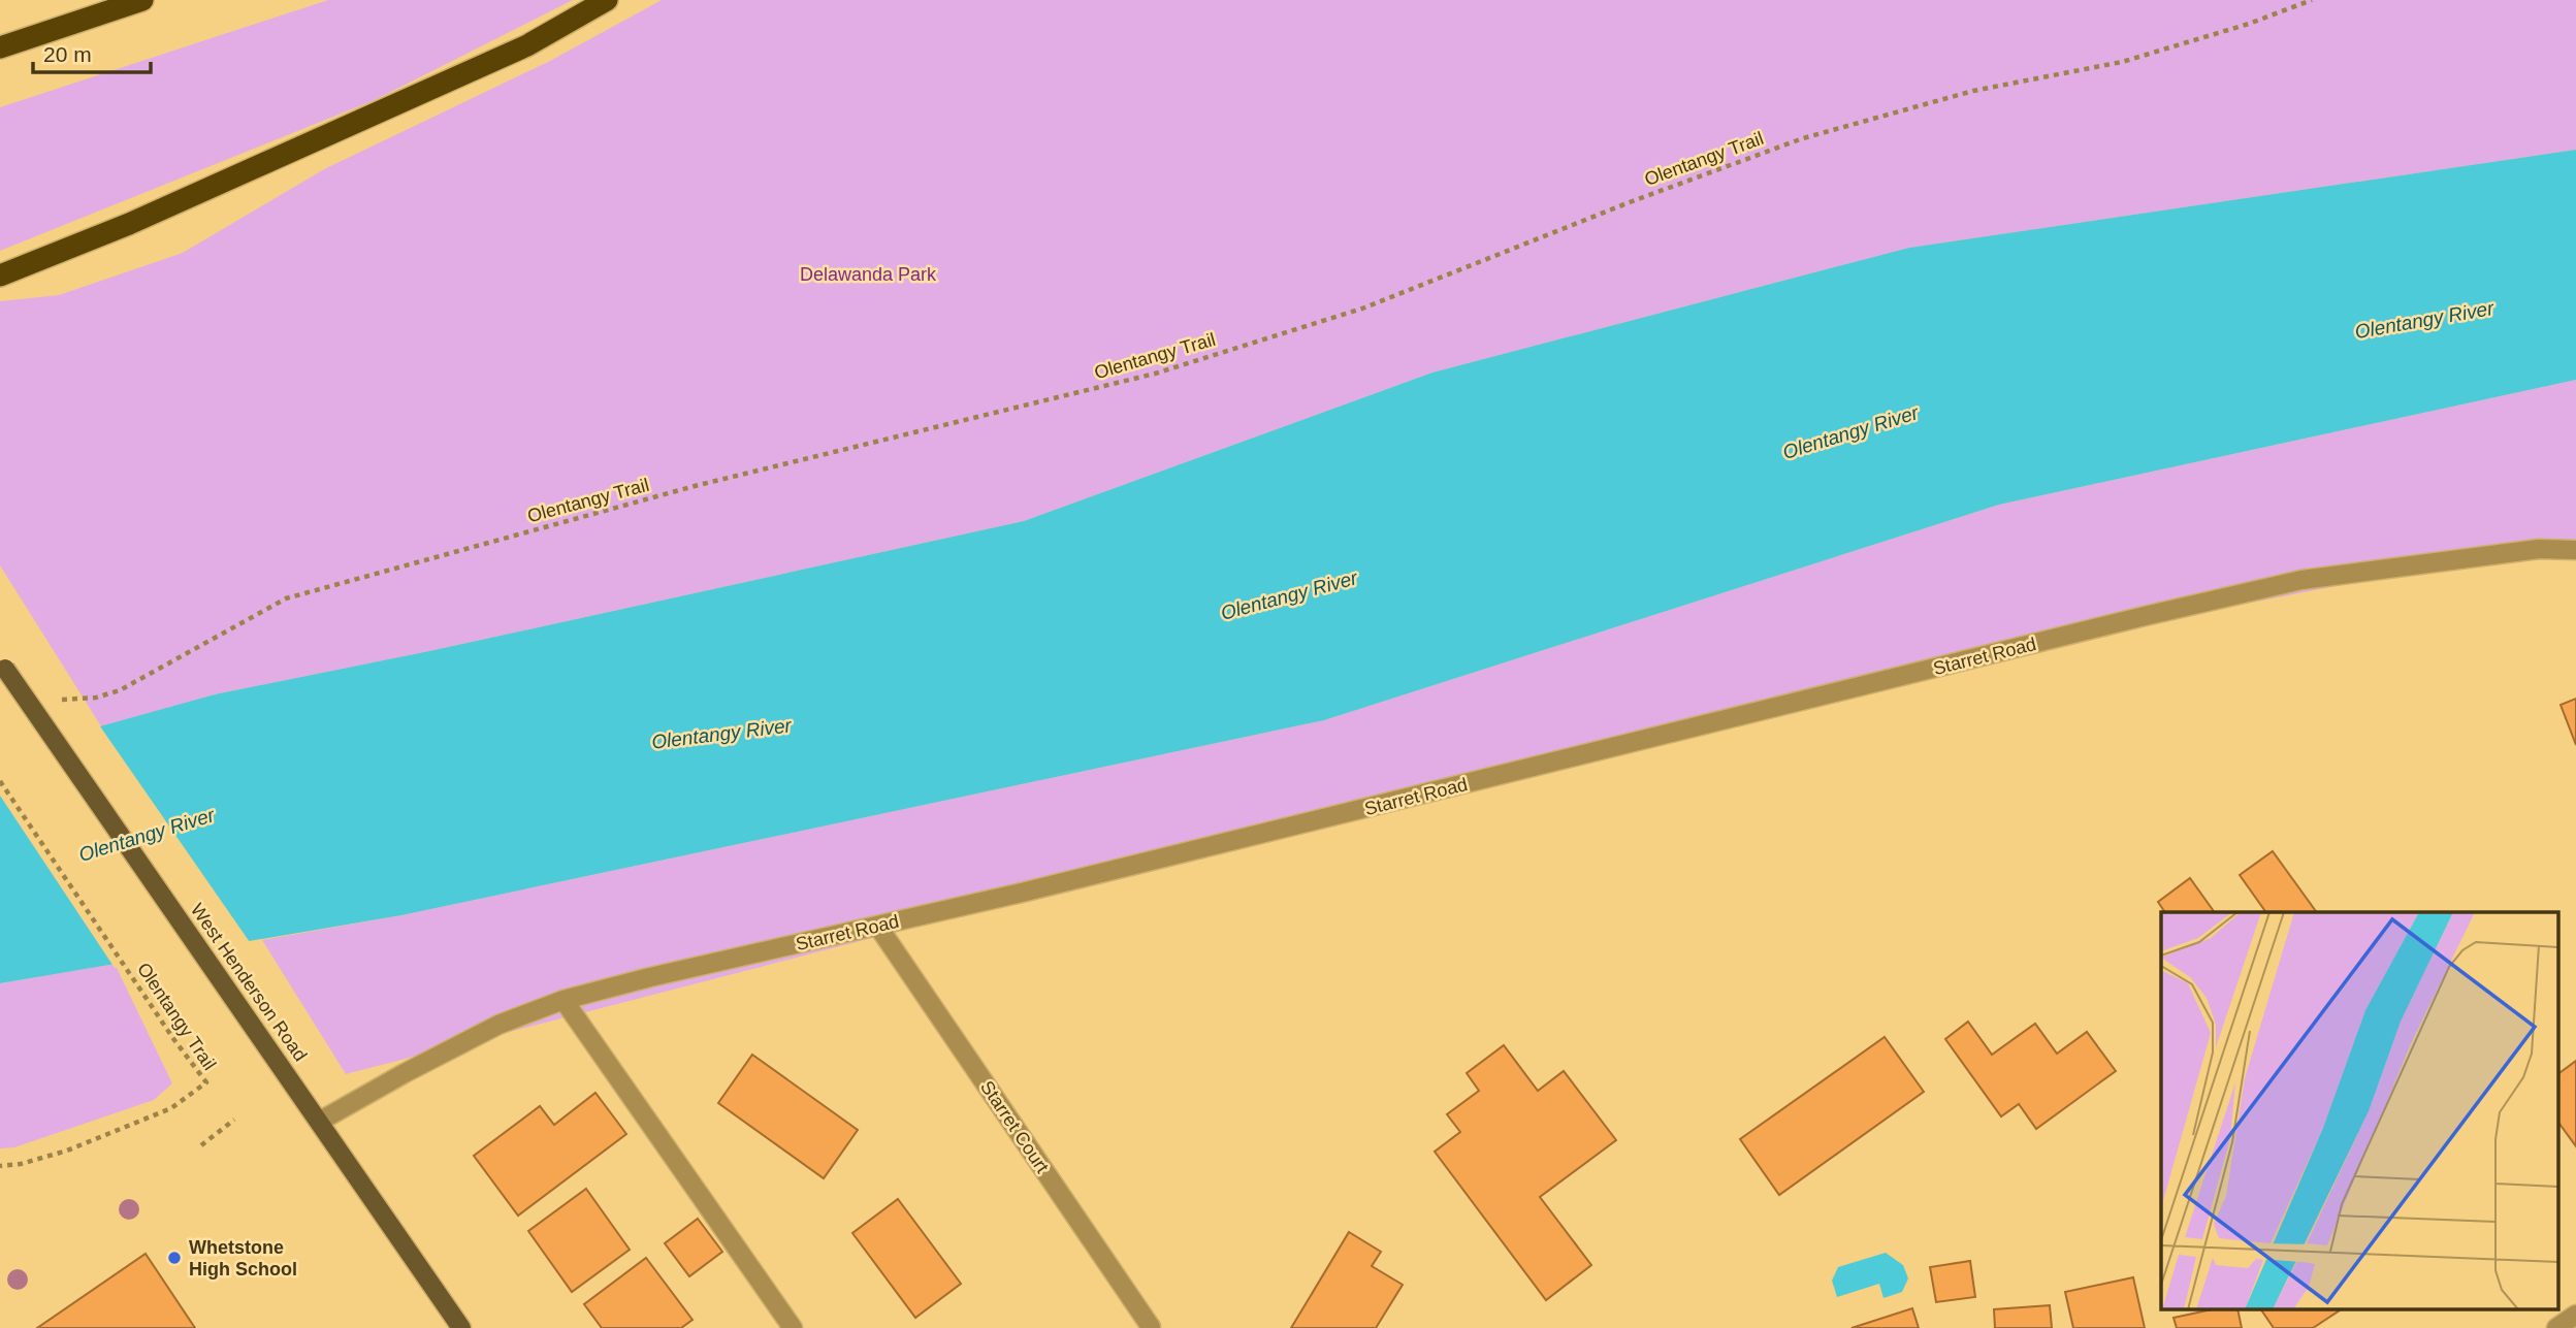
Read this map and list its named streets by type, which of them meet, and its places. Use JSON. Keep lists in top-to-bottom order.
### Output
{
  "streets": {
    "main road": ["West Henderson Road"],
    "street": ["Starret Road", "Starret Court"],
    "path": ["Olentangy Trail"]
  },
  "crossings": [
    ["Starret Road", "West Henderson Road"],
    ["Starret Road", "Starret Court"]
  ],
  "water": ["Olentangy River"],
  "parks": ["Delawanda Park"],
  "places": ["Whetstone High School"],
  "scale_bar": "20 m"
}
